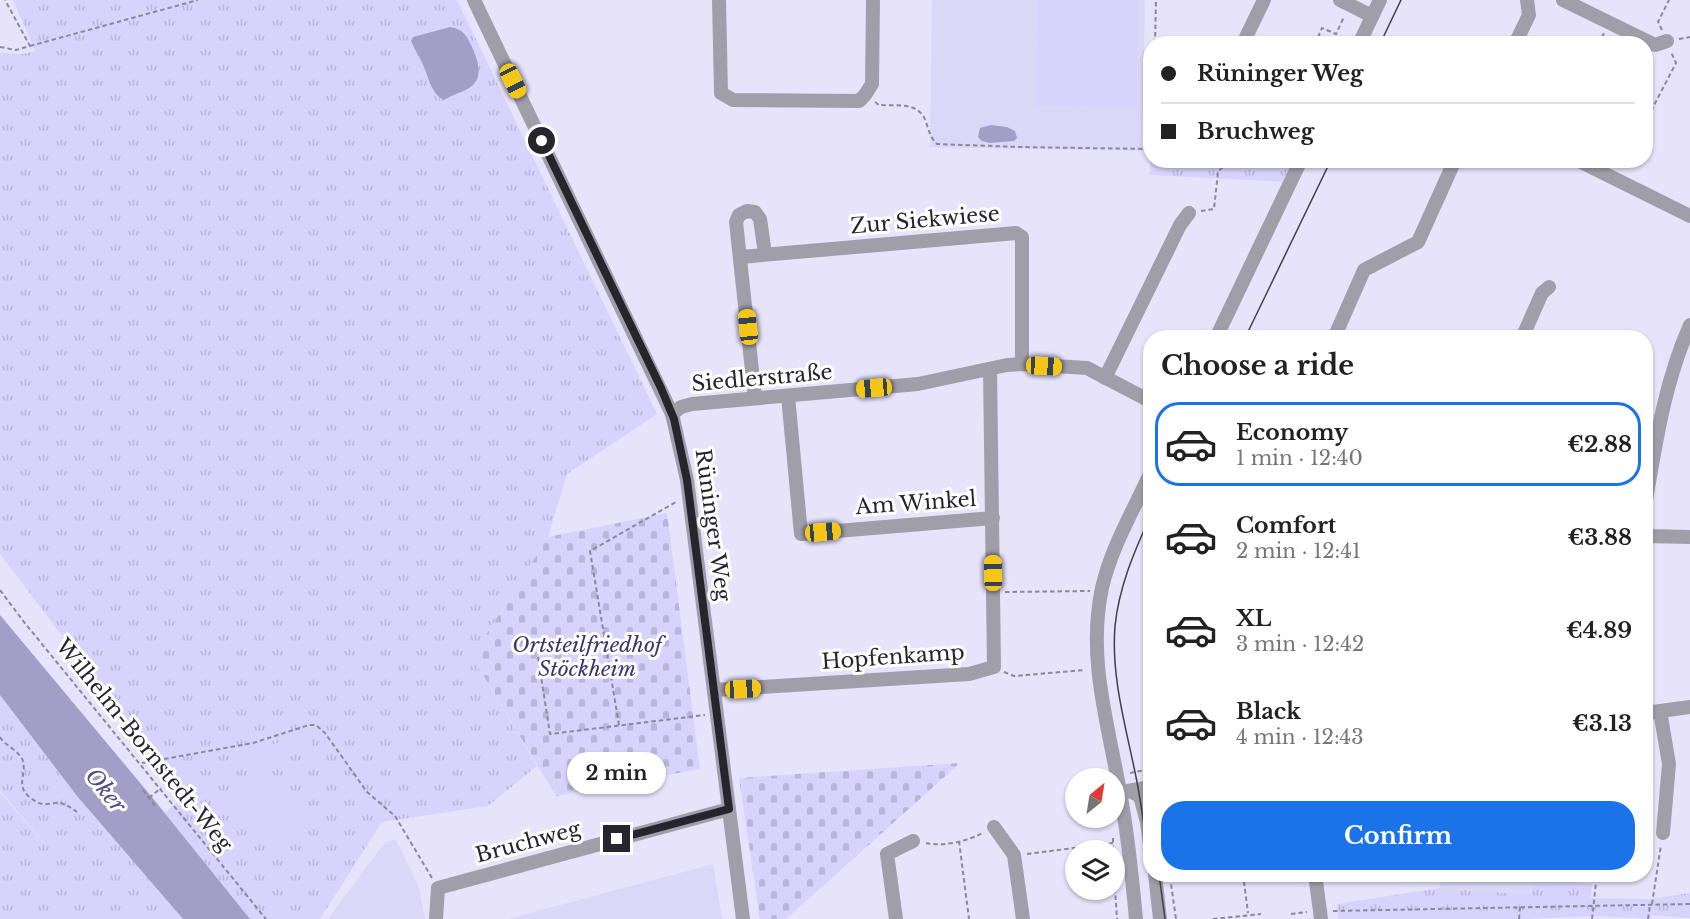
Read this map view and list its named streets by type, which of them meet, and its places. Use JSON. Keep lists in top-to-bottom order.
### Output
{
  "streets": {
    "street": [
      "Zur Siekwiese",
      "Siedlerstraße",
      "Am Winkel",
      "Rüninger Weg",
      "Hopfenkamp",
      "Bruchweg"
    ],
    "path": ["Wilhelm-Bornstedt-Weg"]
  },
  "crossings": [
    ["Zur Siekwiese", "Siedlerstraße"],
    ["Siedlerstraße", "Am Winkel"],
    ["Siedlerstraße", "Rüninger Weg"],
    ["Siedlerstraße", "Hopfenkamp"],
    ["Am Winkel", "Hopfenkamp"],
    ["Rüninger Weg", "Hopfenkamp"],
    ["Rüninger Weg", "Bruchweg"]
  ],
  "water": ["Oker"],
  "parks": ["Ortsteilfriedhof Stöckheim"],
  "north": "top right",
  "page": {
    "banner": ["Rüninger Weg", "Bruchweg"],
    "heading": "Choose a ride",
    "list": [
      {
        "name": "Economy",
        "note": "1 min · 12:40",
        "value": "€2.88"
      },
      {
        "name": "Comfort",
        "note": "2 min · 12:41",
        "value": "€3.88"
      },
      {
        "name": "XL",
        "note": "3 min · 12:42",
        "value": "€4.89"
      },
      {
        "name": "Black",
        "note": "4 min · 12:43",
        "value": "€3.13"
      }
    ],
    "bubble": "2 min",
    "buttons": "Confirm"
  }
}
